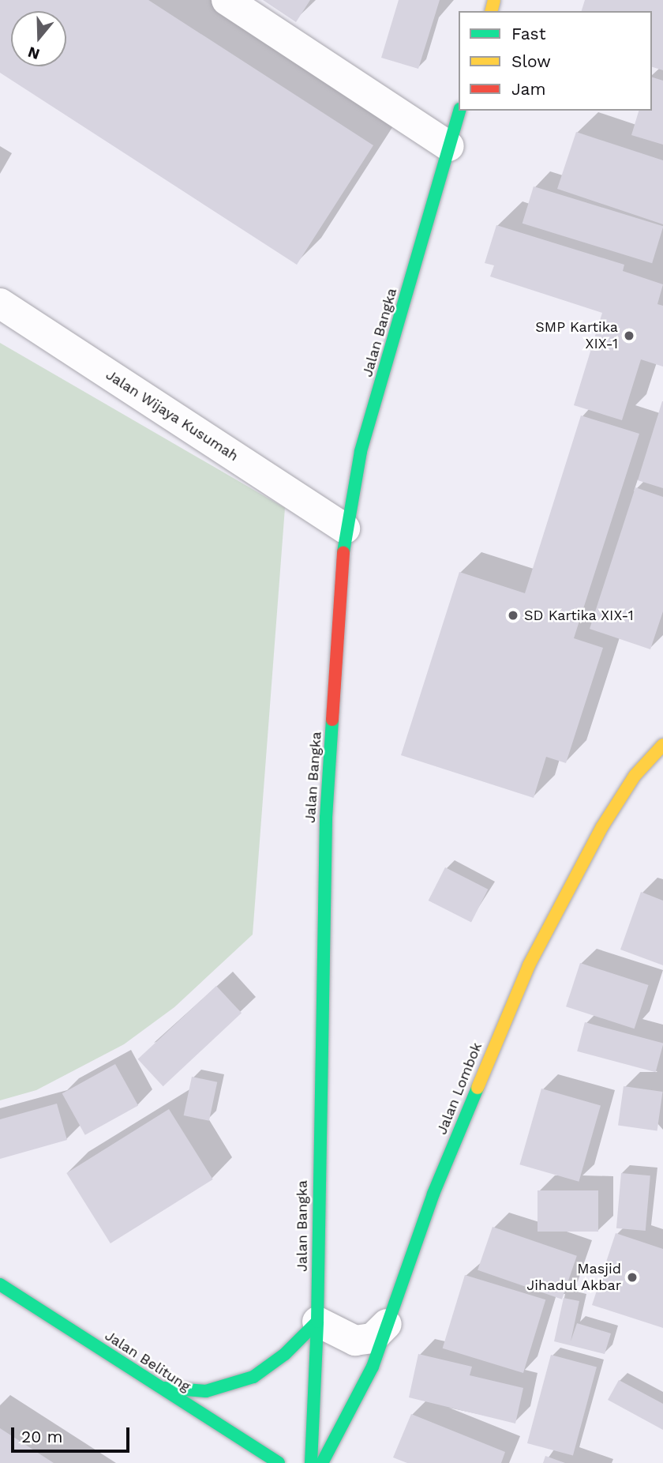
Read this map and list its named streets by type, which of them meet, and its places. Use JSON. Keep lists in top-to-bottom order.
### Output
{
  "streets": {
    "street": [
      "Jalan Bangka",
      "Jalan Wijaya Kusumah",
      "Jalan Lombok",
      "Jalan Belitung"
    ]
  },
  "crossings": [
    ["Jalan Bangka", "Jalan Wijaya Kusumah"]
  ],
  "places": ["SMP Kartika XIX-1", "SD Kartika XIX-1", "Masjid Jihadul Akbar"],
  "legend": ["Fast", "Slow", "Jam"],
  "scale_bar": "20 m",
  "north": "bottom"
}
